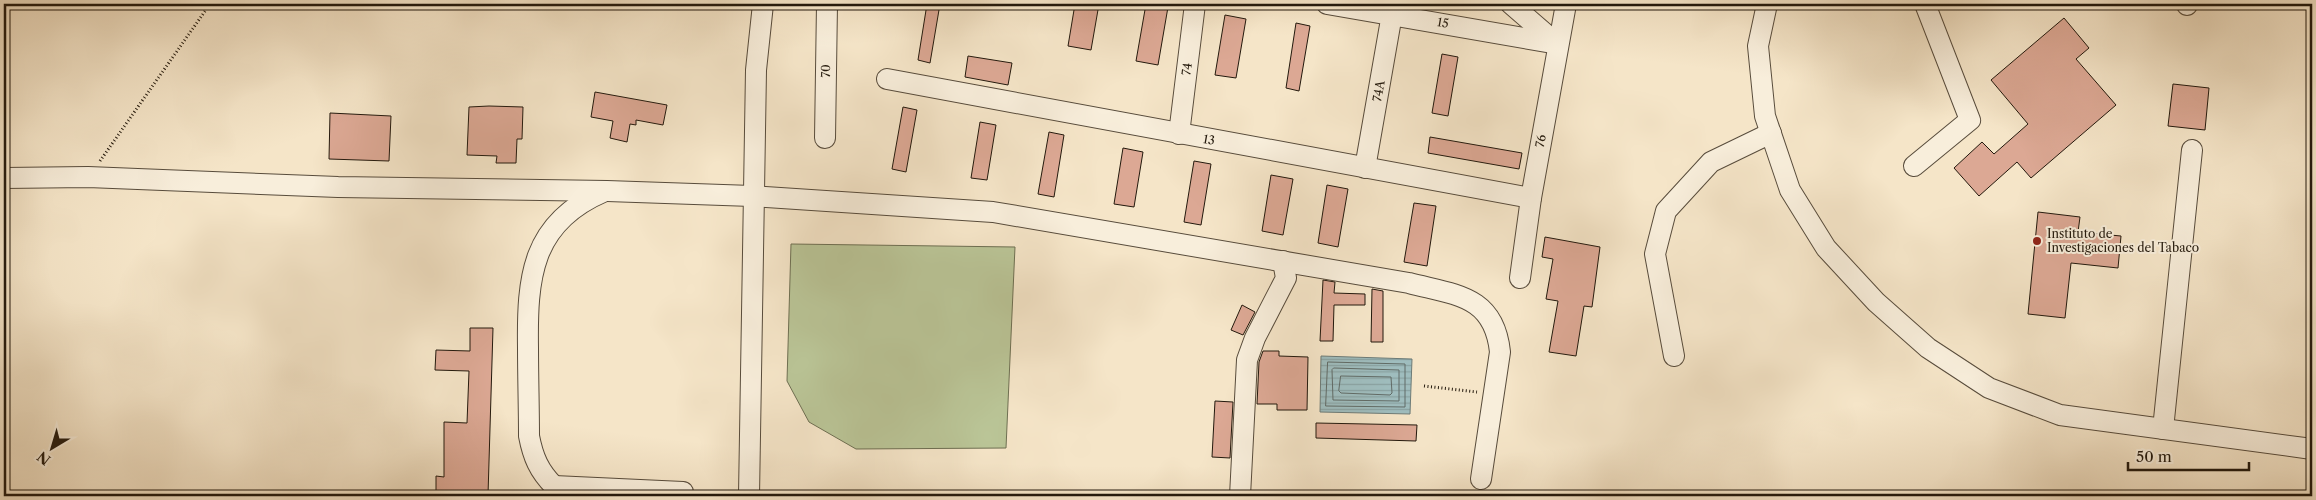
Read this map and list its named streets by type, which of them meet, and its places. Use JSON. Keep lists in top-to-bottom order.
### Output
{
  "streets": {
    "street": [
      "15",
      "74",
      "70",
      "74A",
      "13",
      "76"
    ]
  },
  "crossings": [
    ["15", "74A"],
    ["15", "76"],
    ["74", "13"],
    ["74A", "13"],
    ["13", "76"]
  ],
  "places": ["Instituto de Investigaciones del Tabaco"],
  "scale_bar": "50 m",
  "north": "bottom left"
}
